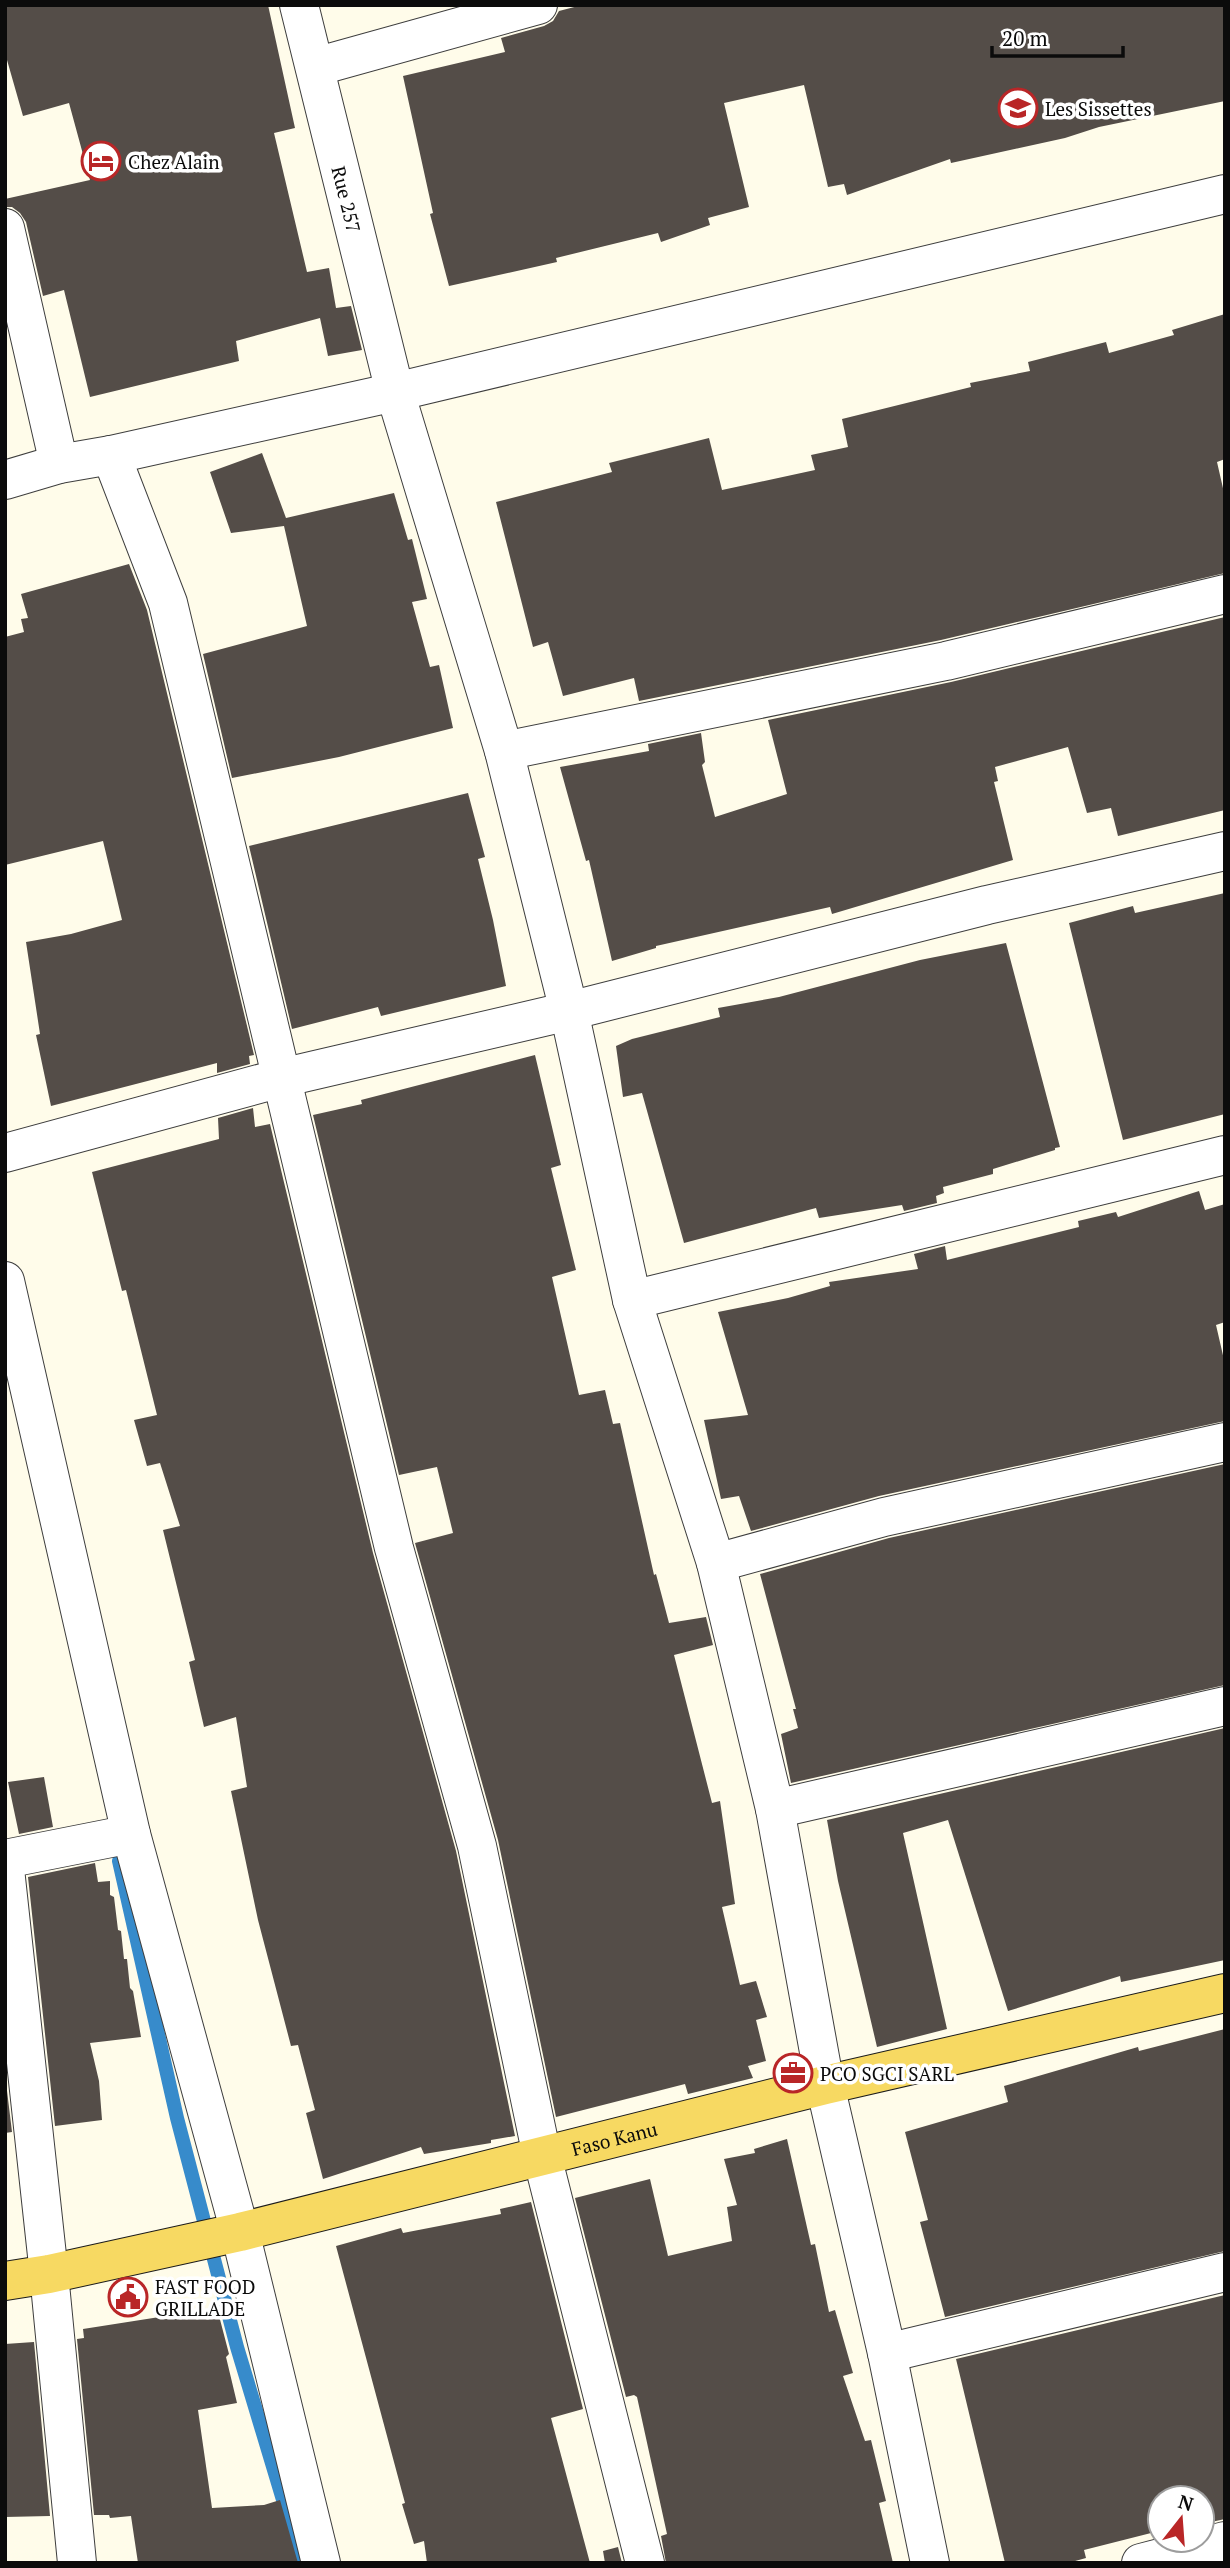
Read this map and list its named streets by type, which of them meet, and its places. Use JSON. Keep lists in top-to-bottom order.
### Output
{
  "streets": {
    "main road": ["Faso Kanu"],
    "street": ["Rue 257"]
  },
  "crossings": [
    ["Rue 257", "Faso Kanu"]
  ],
  "places": {
    "school or university": ["Les Sissettes"],
    "hotel": ["Chez Alain"],
    "office": ["PCO SGCI SARL"],
    "public building": ["FAST FOOD GRILLADE"]
  },
  "scale_bar": "20 m",
  "north": "top"
}
